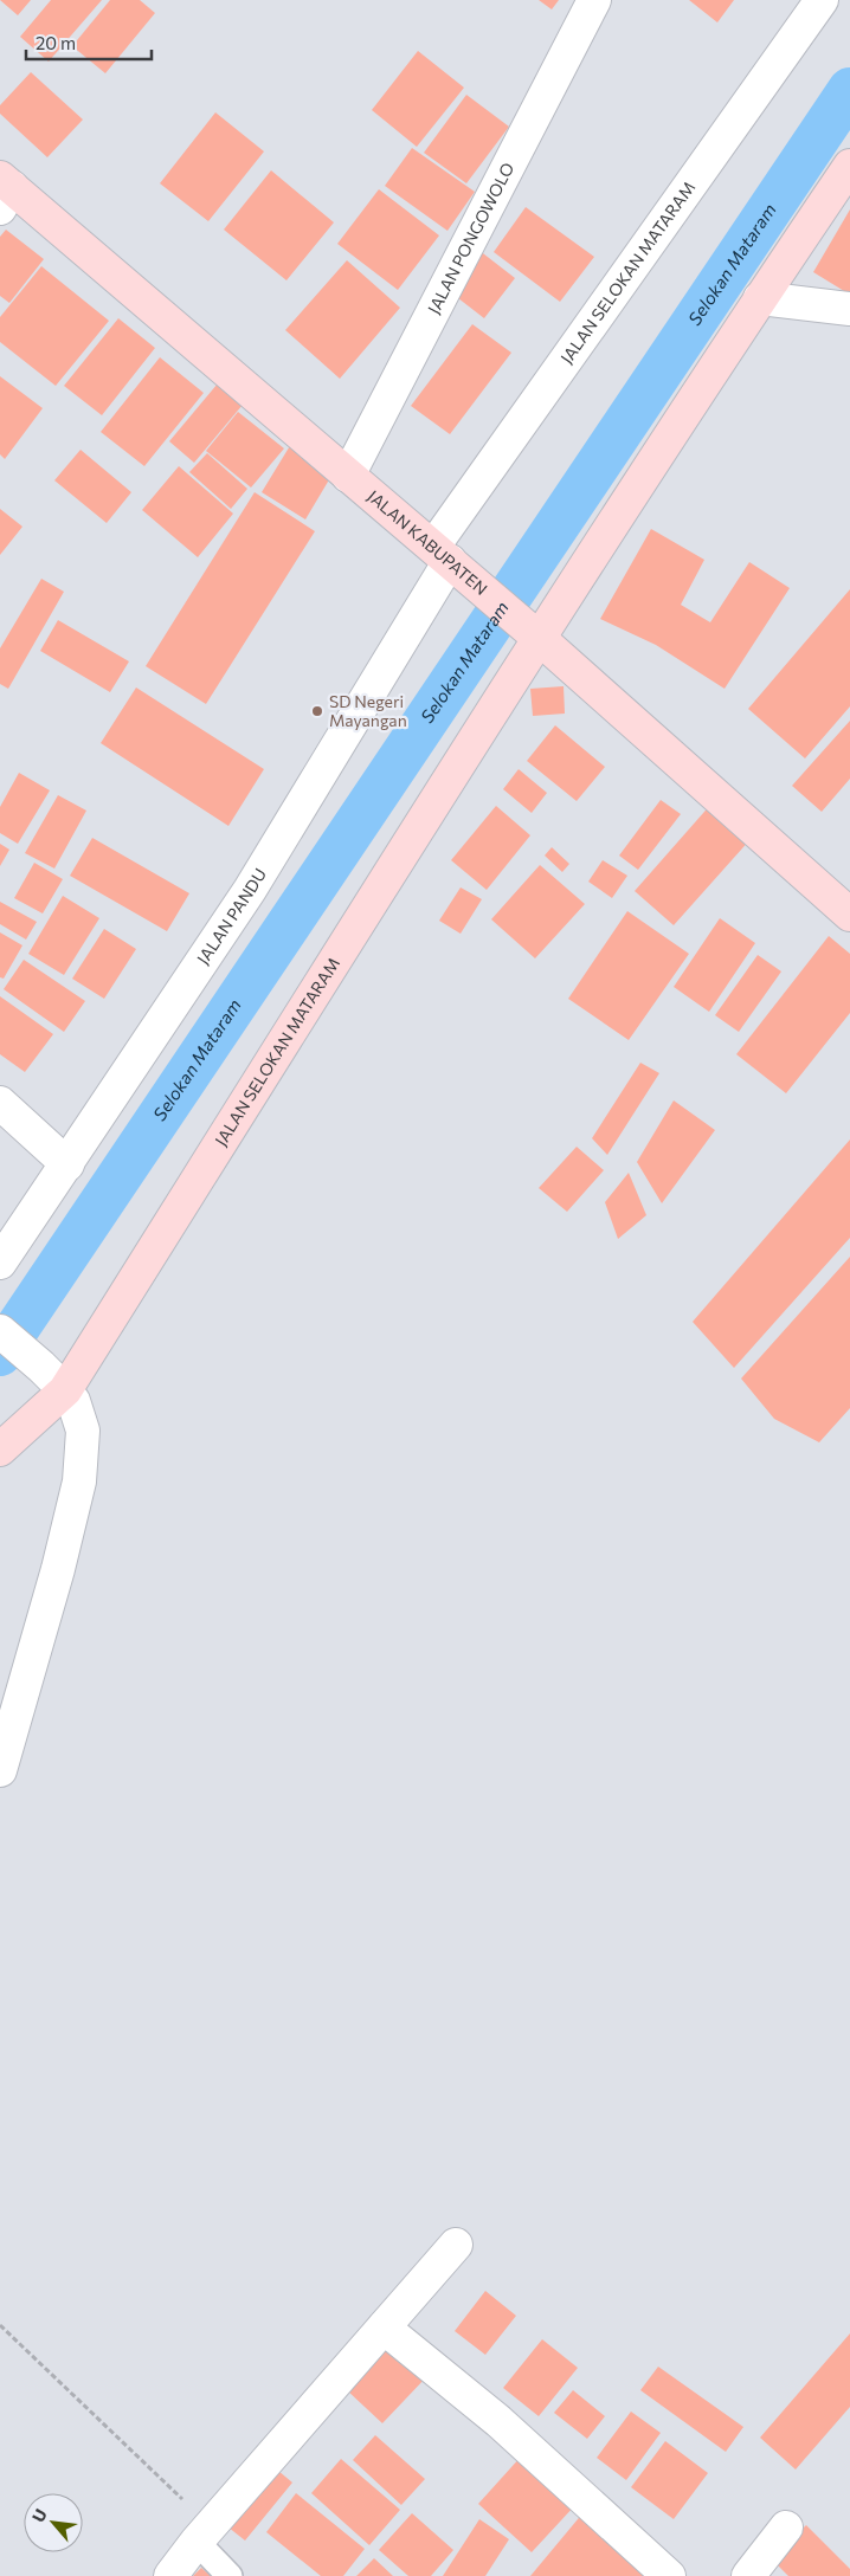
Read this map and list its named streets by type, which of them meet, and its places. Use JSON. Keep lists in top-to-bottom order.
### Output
{
  "streets": {
    "street": [
      "JALAN PONGOWOLO",
      "JALAN SELOKAN MATARAM",
      "JALAN KABUPATEN",
      "JALAN PANDU"
    ]
  },
  "crossings": [
    ["JALAN PONGOWOLO", "JALAN KABUPATEN"],
    ["JALAN SELOKAN MATARAM", "JALAN KABUPATEN"],
    ["JALAN SELOKAN MATARAM", "JALAN PANDU"],
    ["JALAN KABUPATEN", "JALAN PANDU"]
  ],
  "water": ["Selokan Mataram"],
  "places": ["SD Negeri Mayangan"],
  "scale_bar": "20 m",
  "north": "top left"
}
